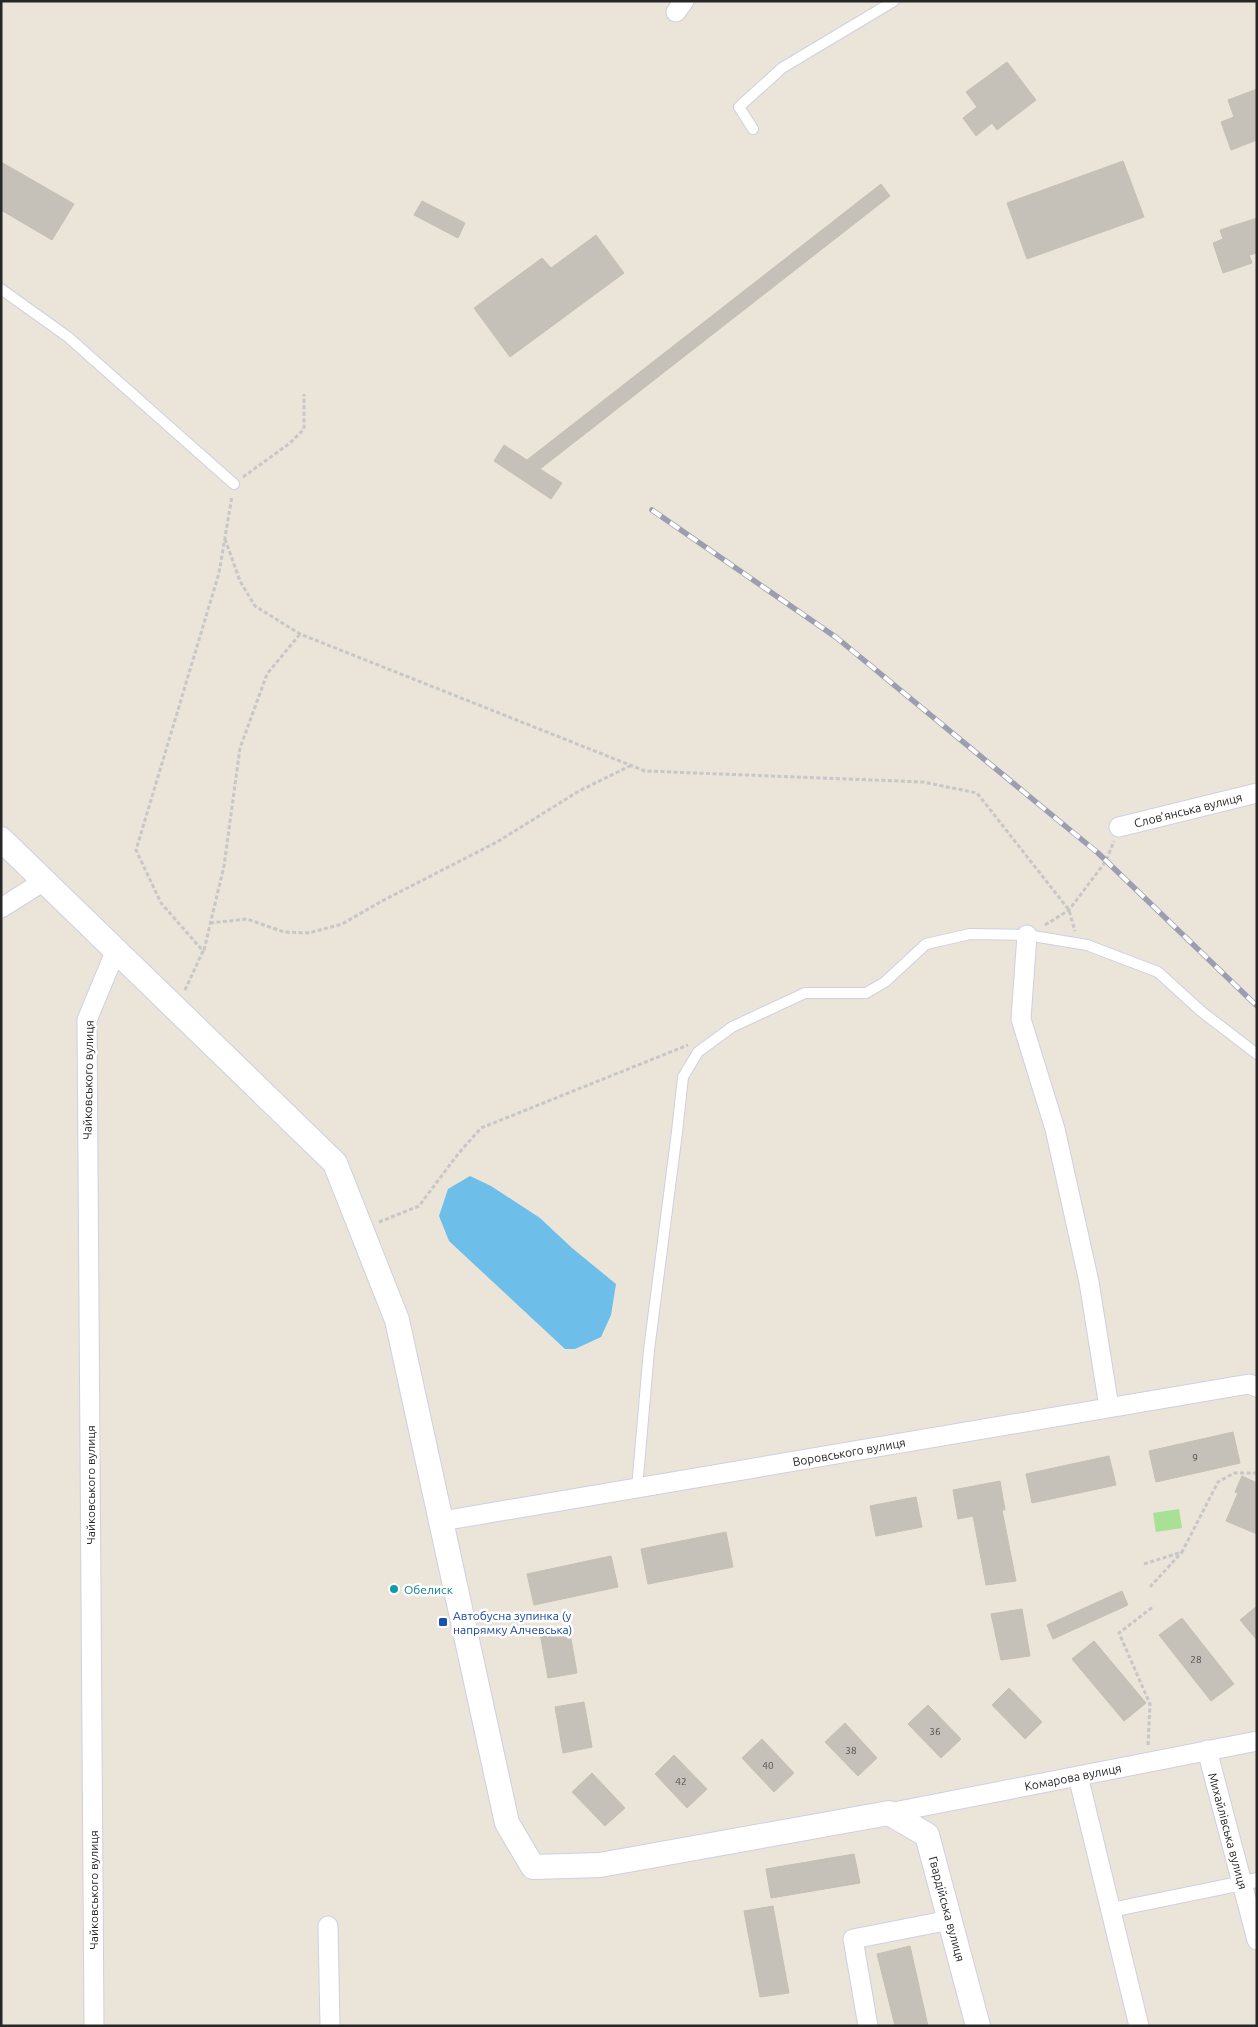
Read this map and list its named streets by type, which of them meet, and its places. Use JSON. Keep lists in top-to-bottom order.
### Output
{
  "streets": {
    "street": [
      "Слов’янська вулиця",
      "Чайковського вулиця",
      "Воровського вулиця",
      "Комарова вулиця",
      "Михайлівська вулиця",
      "Гвардійська вулиця"
    ]
  },
  "crossings": [
    ["Комарова вулиця", "Михайлівська вулиця"],
    ["Комарова вулиця", "Гвардійська вулиця"]
  ],
  "places": {
    "other": ["Обелиск"],
    "transit": ["Автобусна зупинка (у напрямку Алчевська)"]
  },
  "house_numbers": [
    "9",
    "28",
    "36",
    "38",
    "40",
    "42"
  ]
}
